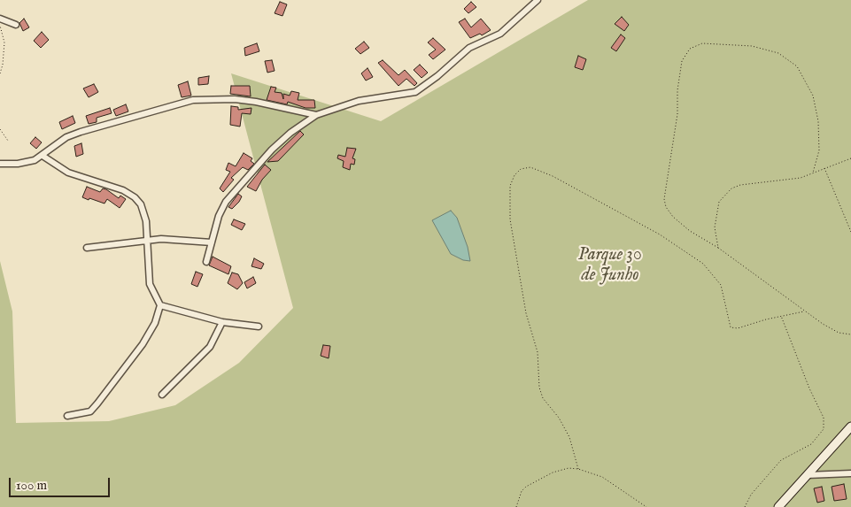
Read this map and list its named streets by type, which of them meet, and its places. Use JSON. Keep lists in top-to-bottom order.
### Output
{
  "parks": ["Parque 30 de Junho"],
  "scale_bar": "100 m"
}
